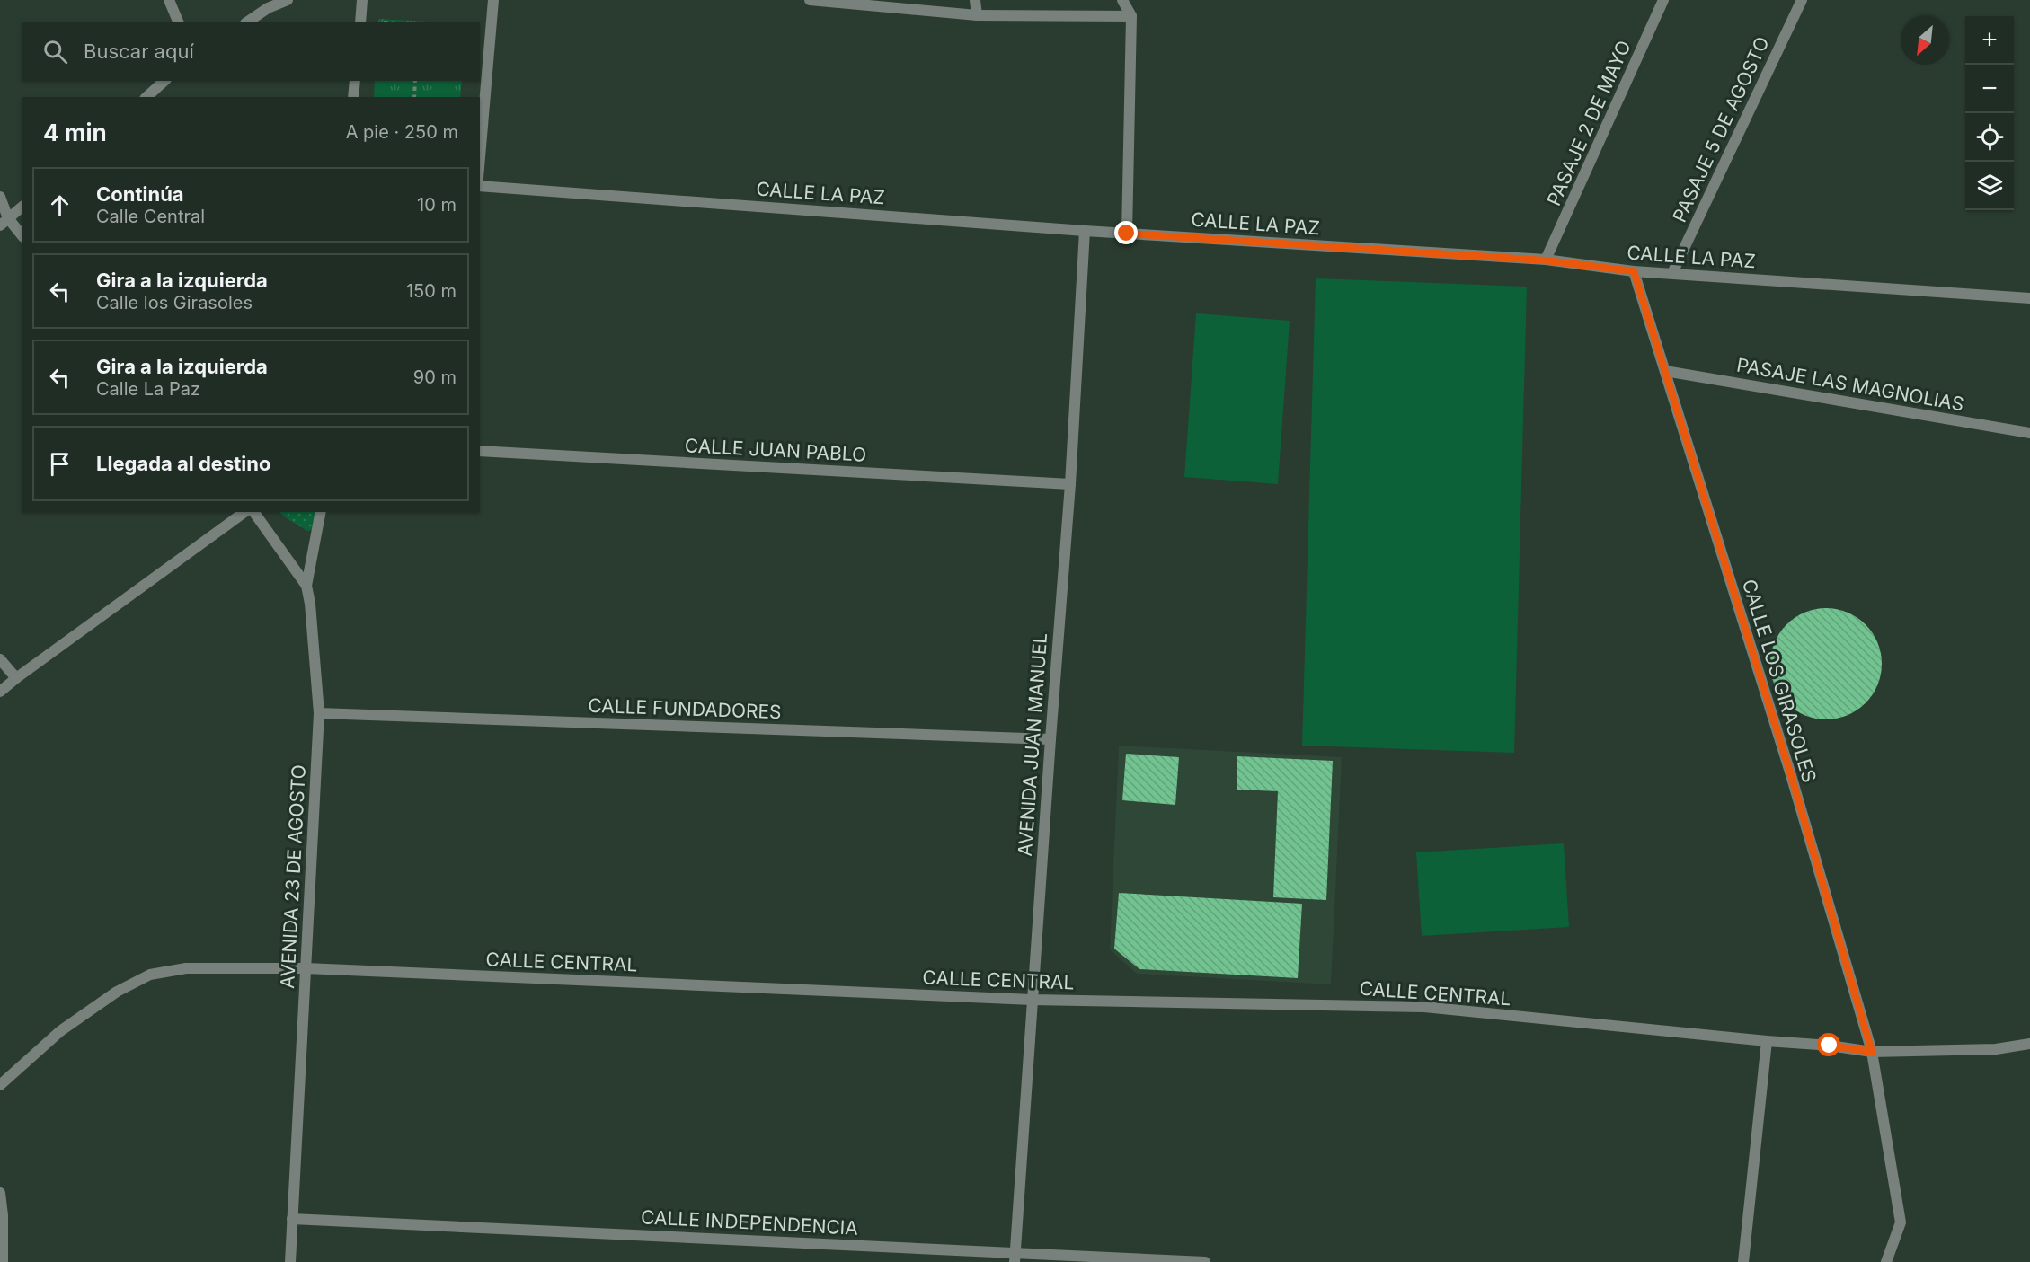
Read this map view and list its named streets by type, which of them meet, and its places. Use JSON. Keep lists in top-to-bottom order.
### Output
{
  "streets": {
    "street": [
      "PASAJE 2 DE MAYO",
      "PASAJE 5 DE AGOSTO",
      "CALLE LA PAZ",
      "PASAJE LAS MAGNOLIAS",
      "CALLE JUAN PABLO",
      "CALLE LOS GIRASOLES",
      "CALLE FUNDADORES",
      "AVENIDA JUAN MANUEL",
      "AVENIDA 23 DE AGOSTO",
      "CALLE CENTRAL",
      "CALLE INDEPENDENCIA"
    ]
  },
  "crossings": [
    ["PASAJE 2 DE MAYO", "CALLE LA PAZ"],
    ["PASAJE 5 DE AGOSTO", "CALLE LA PAZ"],
    ["CALLE LA PAZ", "CALLE LOS GIRASOLES"],
    ["CALLE LA PAZ", "AVENIDA JUAN MANUEL"],
    ["PASAJE LAS MAGNOLIAS", "CALLE LOS GIRASOLES"],
    ["CALLE JUAN PABLO", "AVENIDA JUAN MANUEL"],
    ["CALLE LOS GIRASOLES", "CALLE CENTRAL"],
    ["CALLE FUNDADORES", "AVENIDA JUAN MANUEL"],
    ["CALLE FUNDADORES", "AVENIDA 23 DE AGOSTO"],
    ["AVENIDA JUAN MANUEL", "CALLE CENTRAL"],
    ["AVENIDA JUAN MANUEL", "CALLE INDEPENDENCIA"],
    ["AVENIDA 23 DE AGOSTO", "CALLE CENTRAL"],
    ["AVENIDA 23 DE AGOSTO", "CALLE INDEPENDENCIA"]
  ],
  "north": "bottom left",
  "page": {
    "map_buttons": ["+", "−"],
    "search": "Buscar aquí",
    "heading": ["4 min", "A pie · 250 m"],
    "list": [
      ["Continúa", "Calle Central", "10 m"],
      ["Gira a la izquierda", "Calle los Girasoles", "150 m"],
      ["Gira a la izquierda", "Calle La Paz", "90 m"],
      "Llegada al destino"
    ]
  }
}
